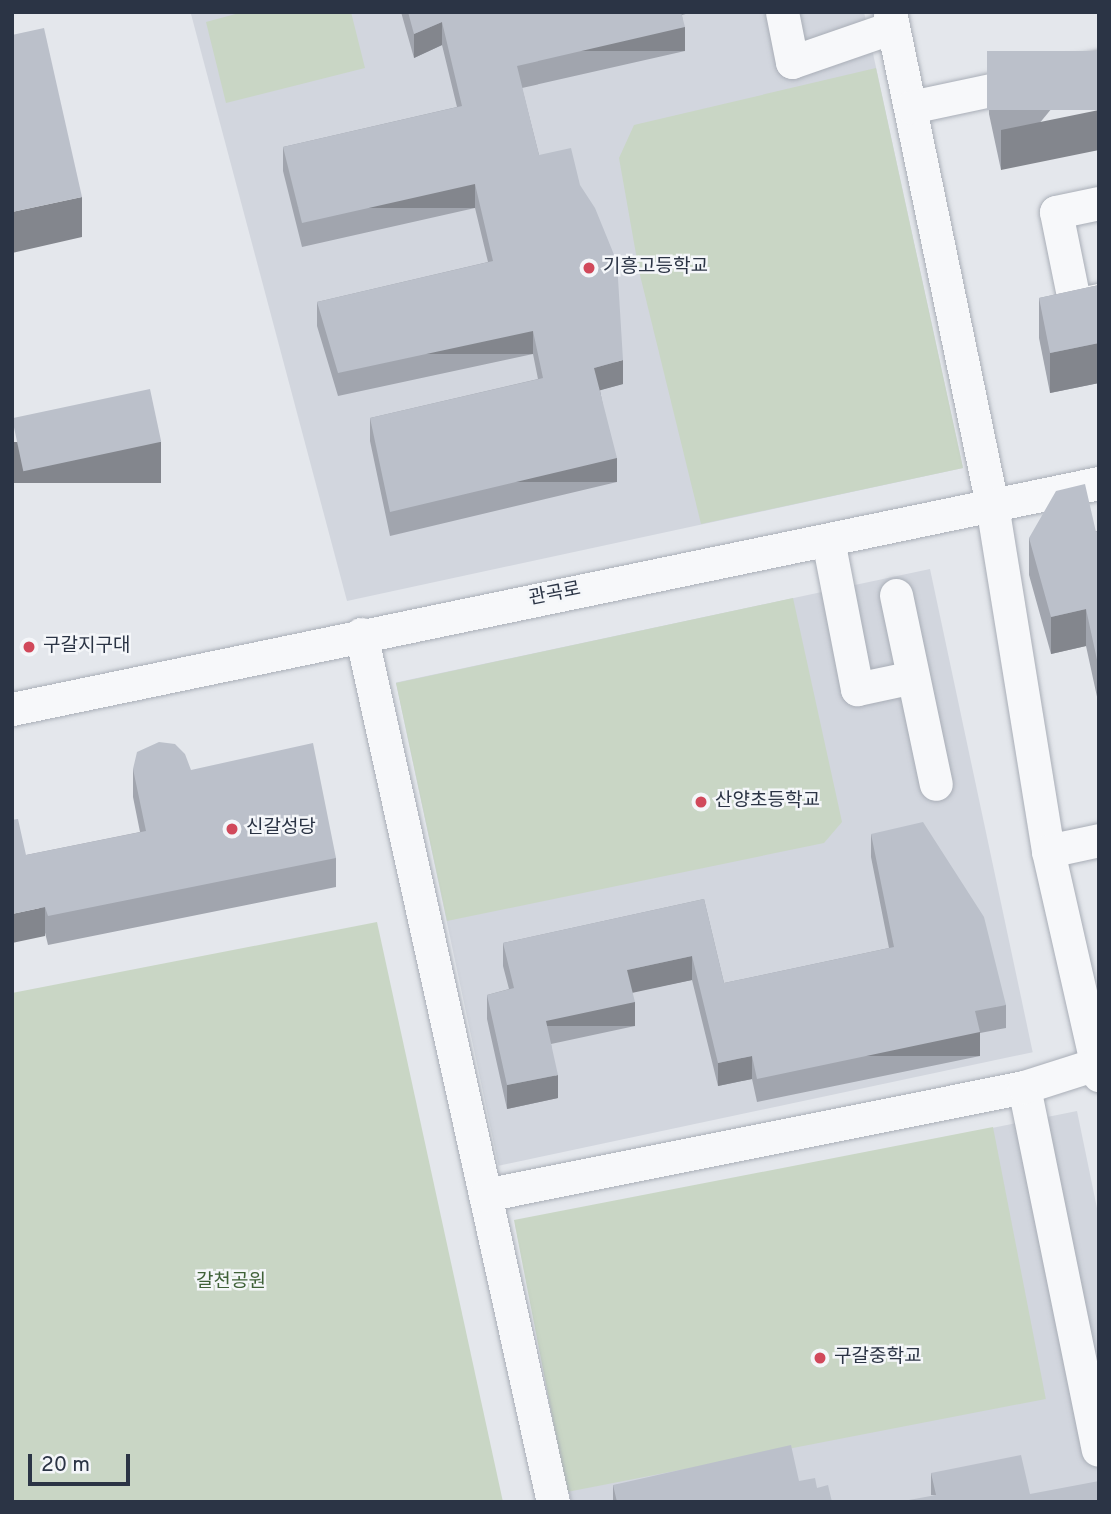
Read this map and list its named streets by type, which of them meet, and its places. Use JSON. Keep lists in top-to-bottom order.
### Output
{
  "streets": {
    "street": ["관곡로"]
  },
  "parks": ["갈천공원"],
  "places": [
    "기흥고등학교",
    "구갈지구대",
    "산양초등학교",
    "신갈성당",
    "구갈중학교"
  ],
  "scale_bar": "20 m"
}
